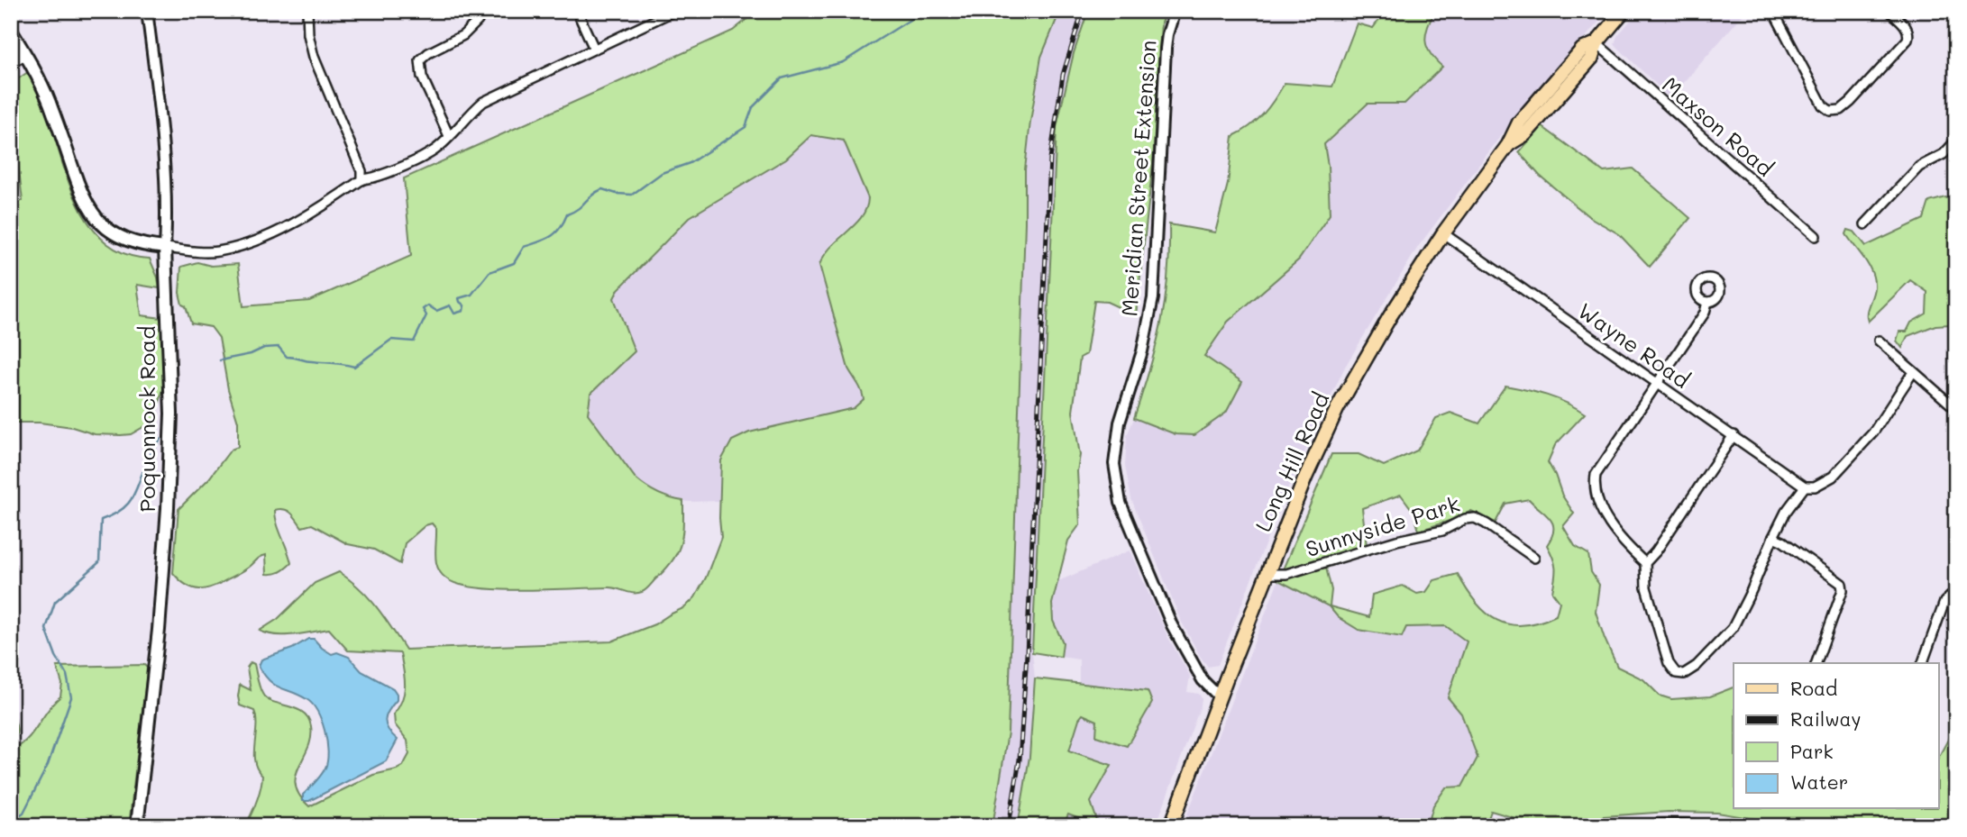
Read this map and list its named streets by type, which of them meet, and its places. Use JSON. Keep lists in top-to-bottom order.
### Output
{
  "streets": {
    "main road": ["Poquonnock Road", "Long Hill Road"],
    "street": [
      "Maxson Road",
      "Meridian Street Extension",
      "Wayne Road",
      "Sunnyside Park"
    ]
  },
  "crossings": [
    ["Maxson Road", "Long Hill Road"],
    ["Meridian Street Extension", "Long Hill Road"],
    ["Wayne Road", "Long Hill Road"],
    ["Long Hill Road", "Sunnyside Park"]
  ],
  "legend": [
    "Road",
    "Railway",
    "Park",
    "Water"
  ]
}
